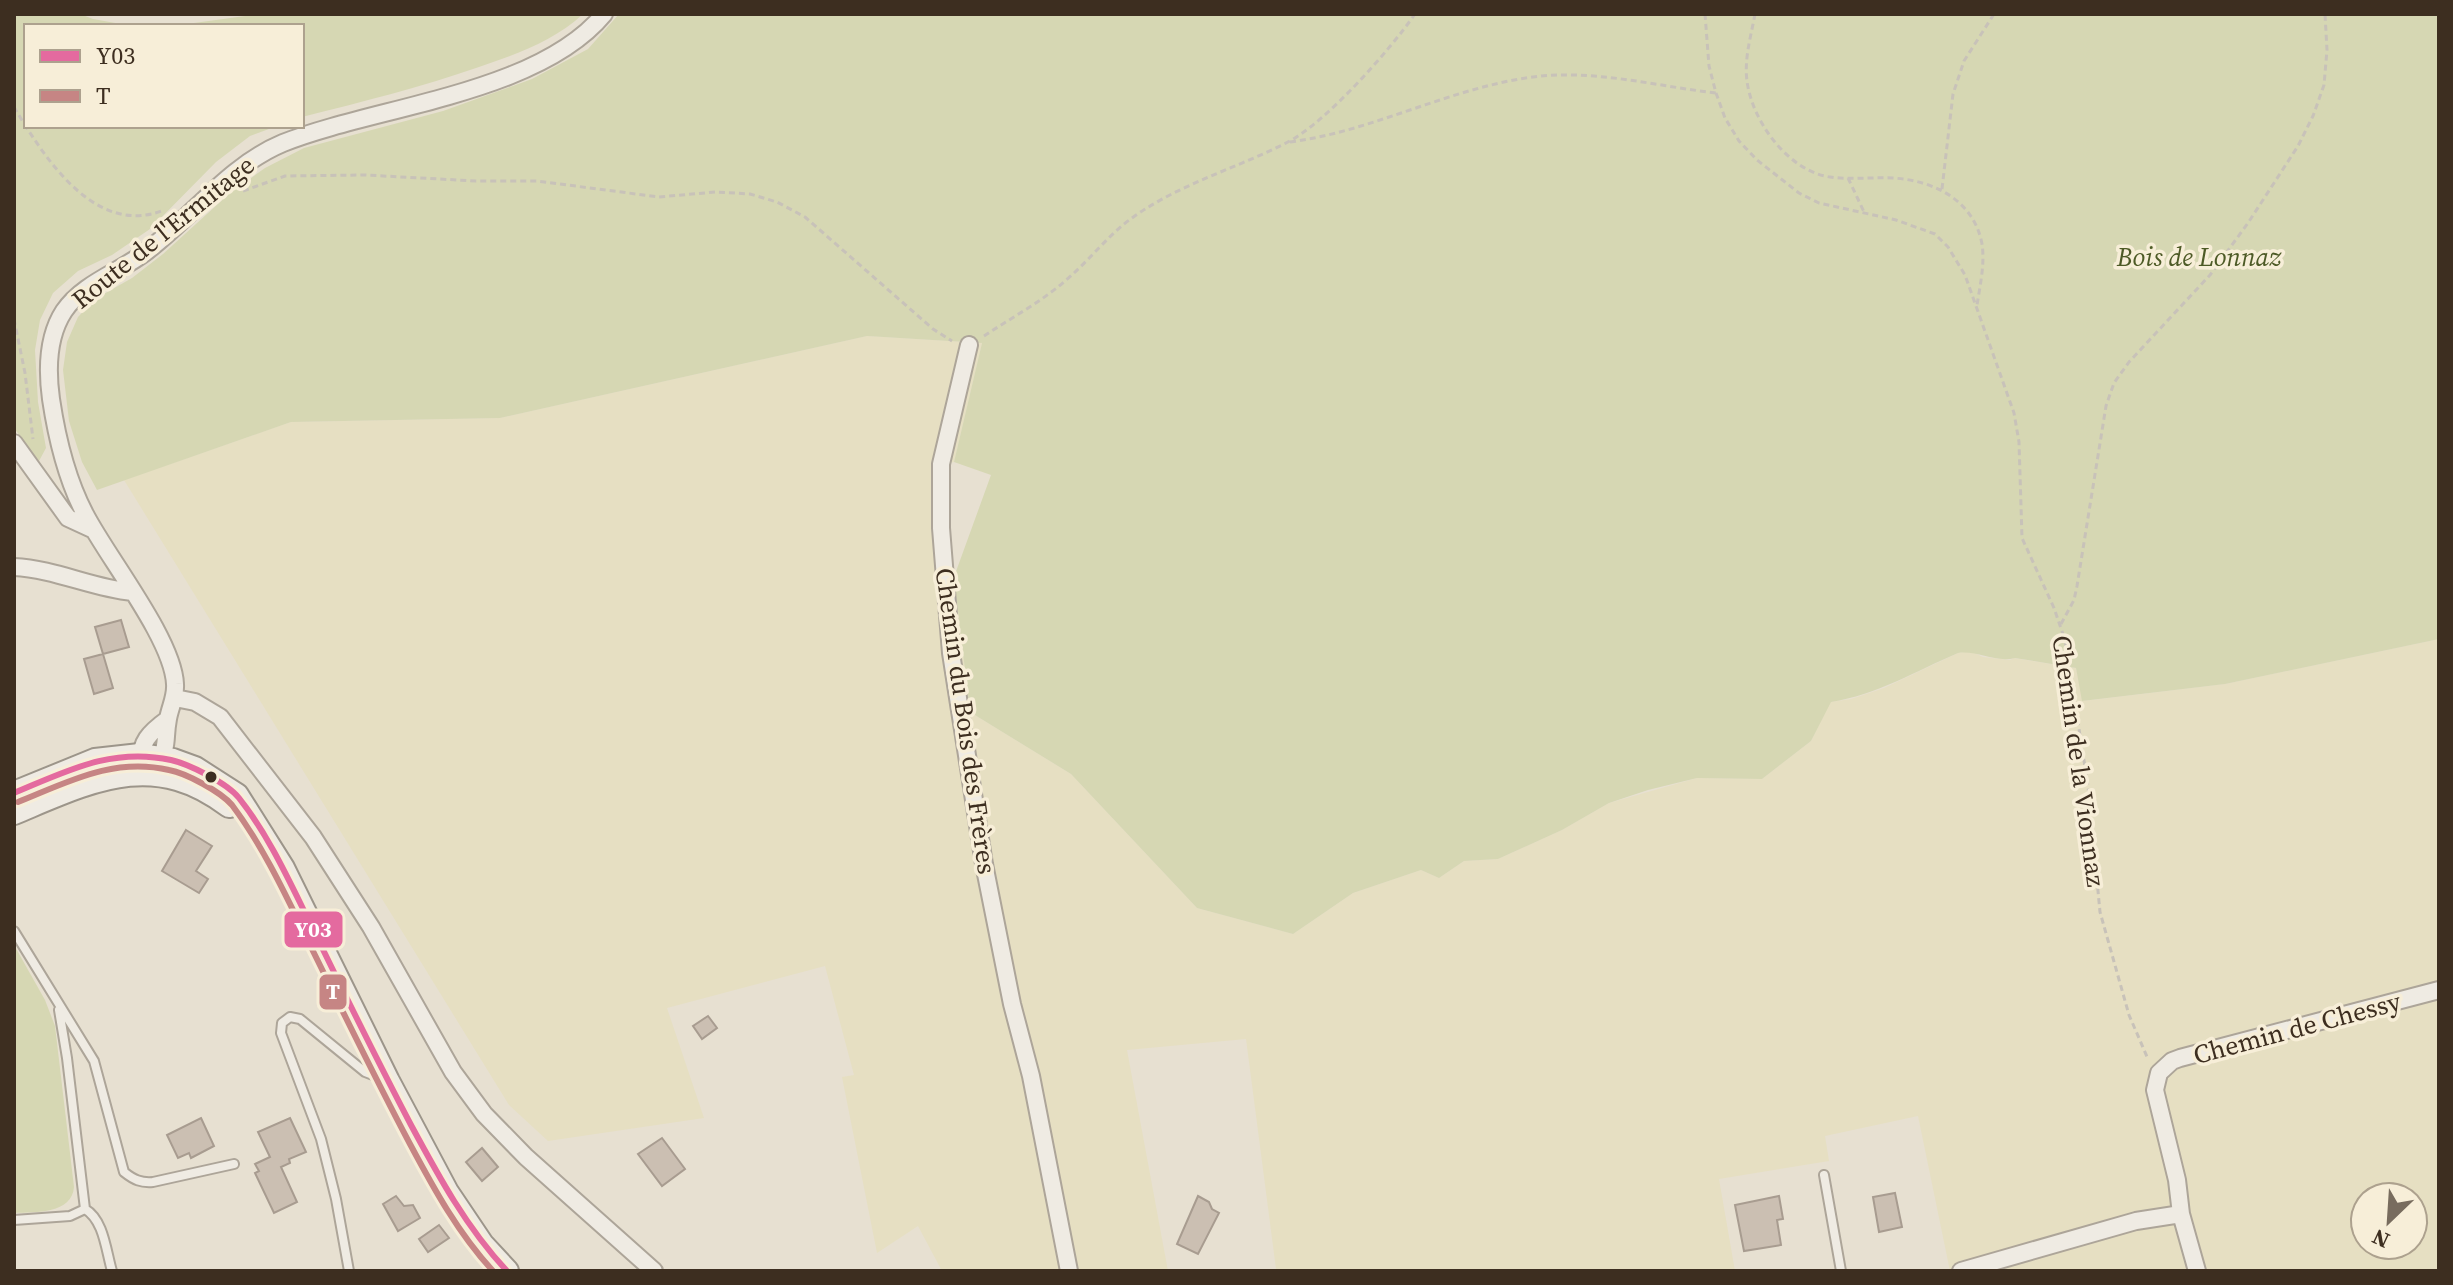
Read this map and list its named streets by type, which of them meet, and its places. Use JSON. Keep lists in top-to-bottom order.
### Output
{
  "streets": {
    "street": ["Route de l'Ermitage", "Chemin du Bois des Frères", "Chemin de Chessy"],
    "path": ["Chemin de la Vionnaz"]
  },
  "crossings": [
    ["Chemin de la Vionnaz", "Chemin de Chessy"]
  ],
  "parks": ["Bois de Lonnaz"],
  "lines": ["transit line Y03", "transit line T"],
  "legend": ["Y03", "T"],
  "north": "bottom left"
}
